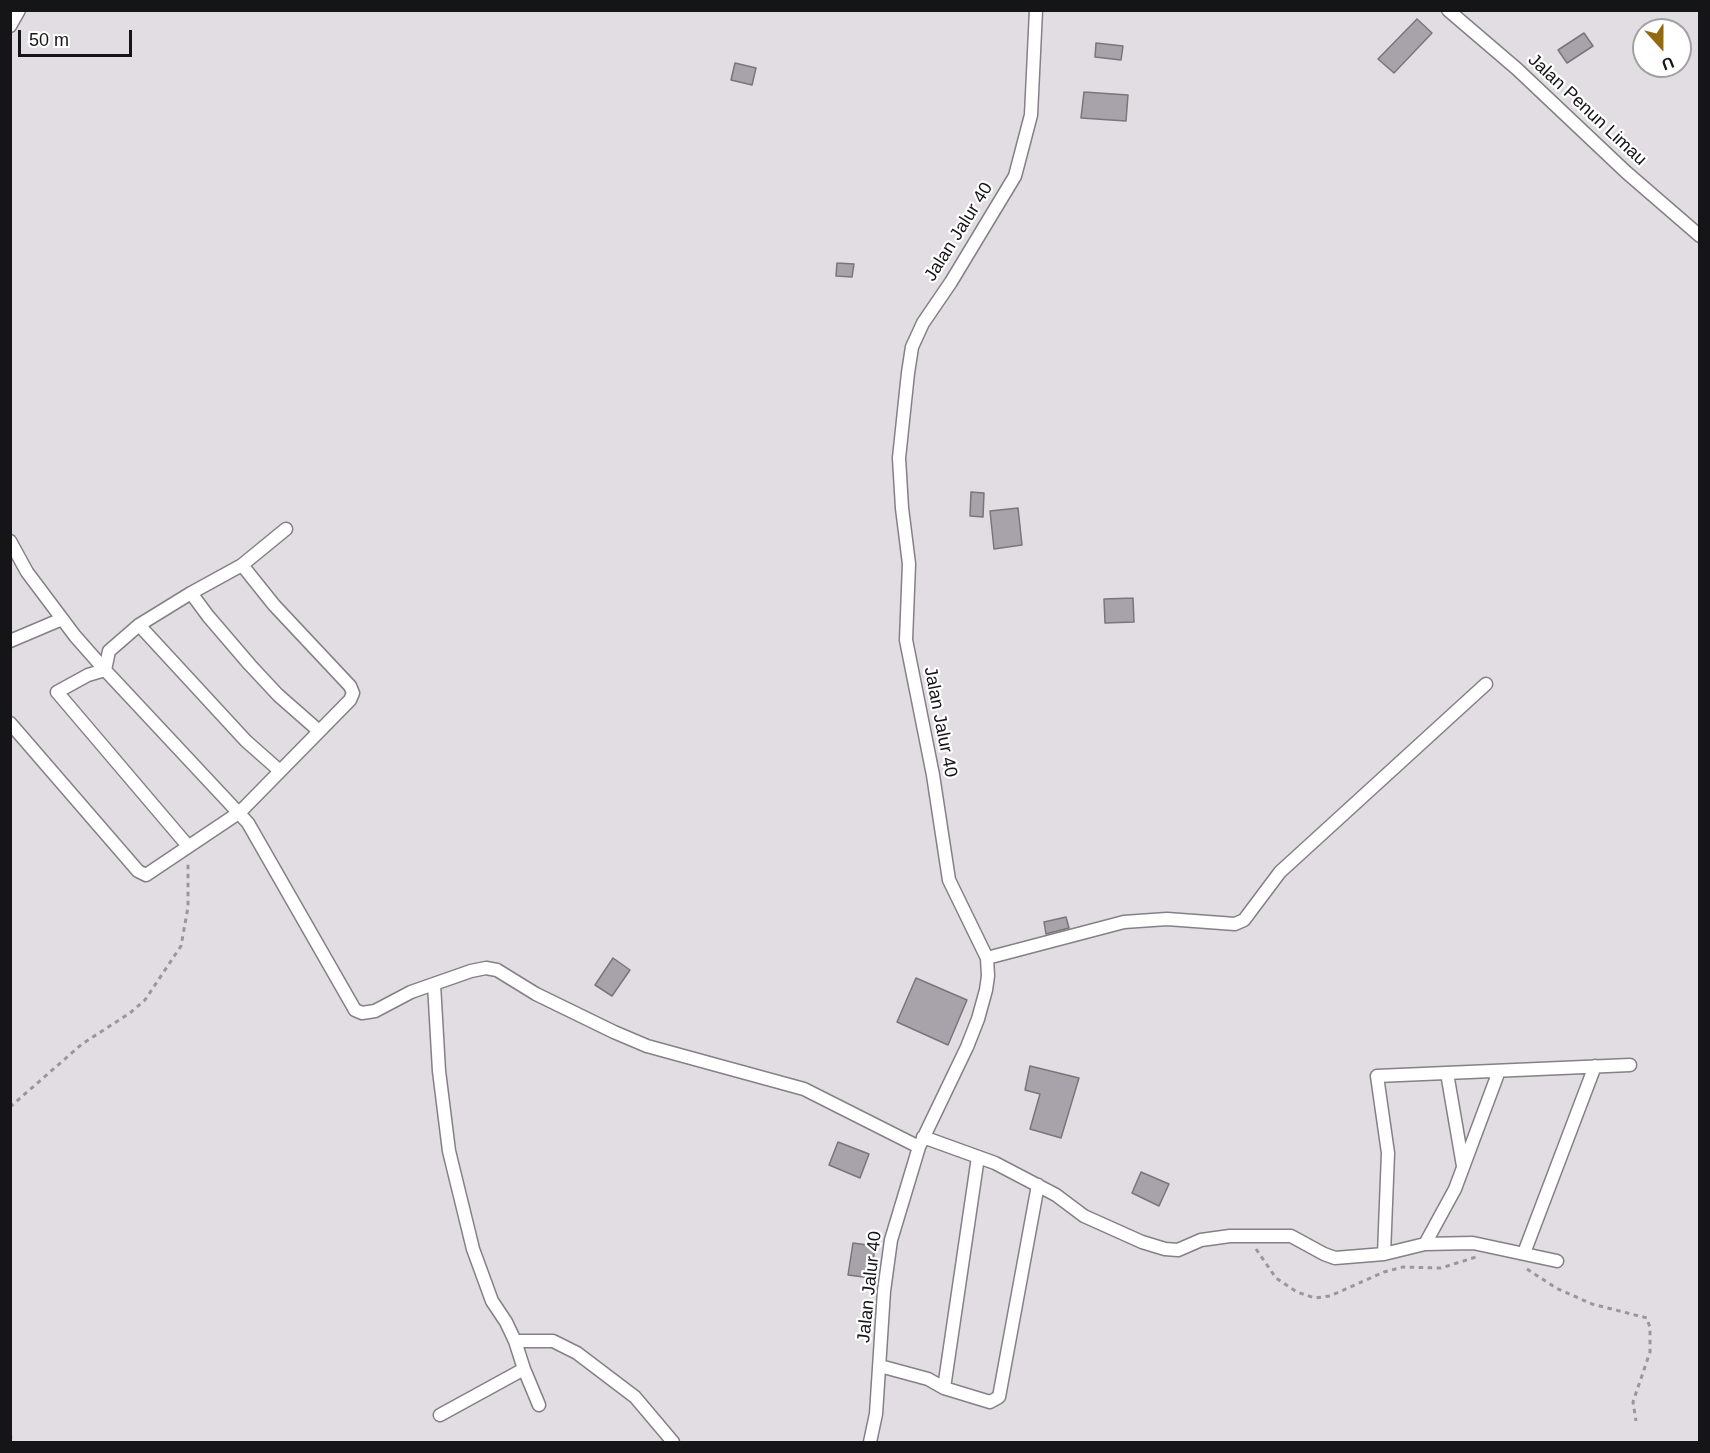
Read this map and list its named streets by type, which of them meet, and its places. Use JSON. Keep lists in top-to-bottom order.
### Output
{
  "streets": {
    "street": ["Jalan Penun Limau", "Jalan Jalur 40"]
  },
  "scale_bar": "50 m",
  "north": "bottom"
}
